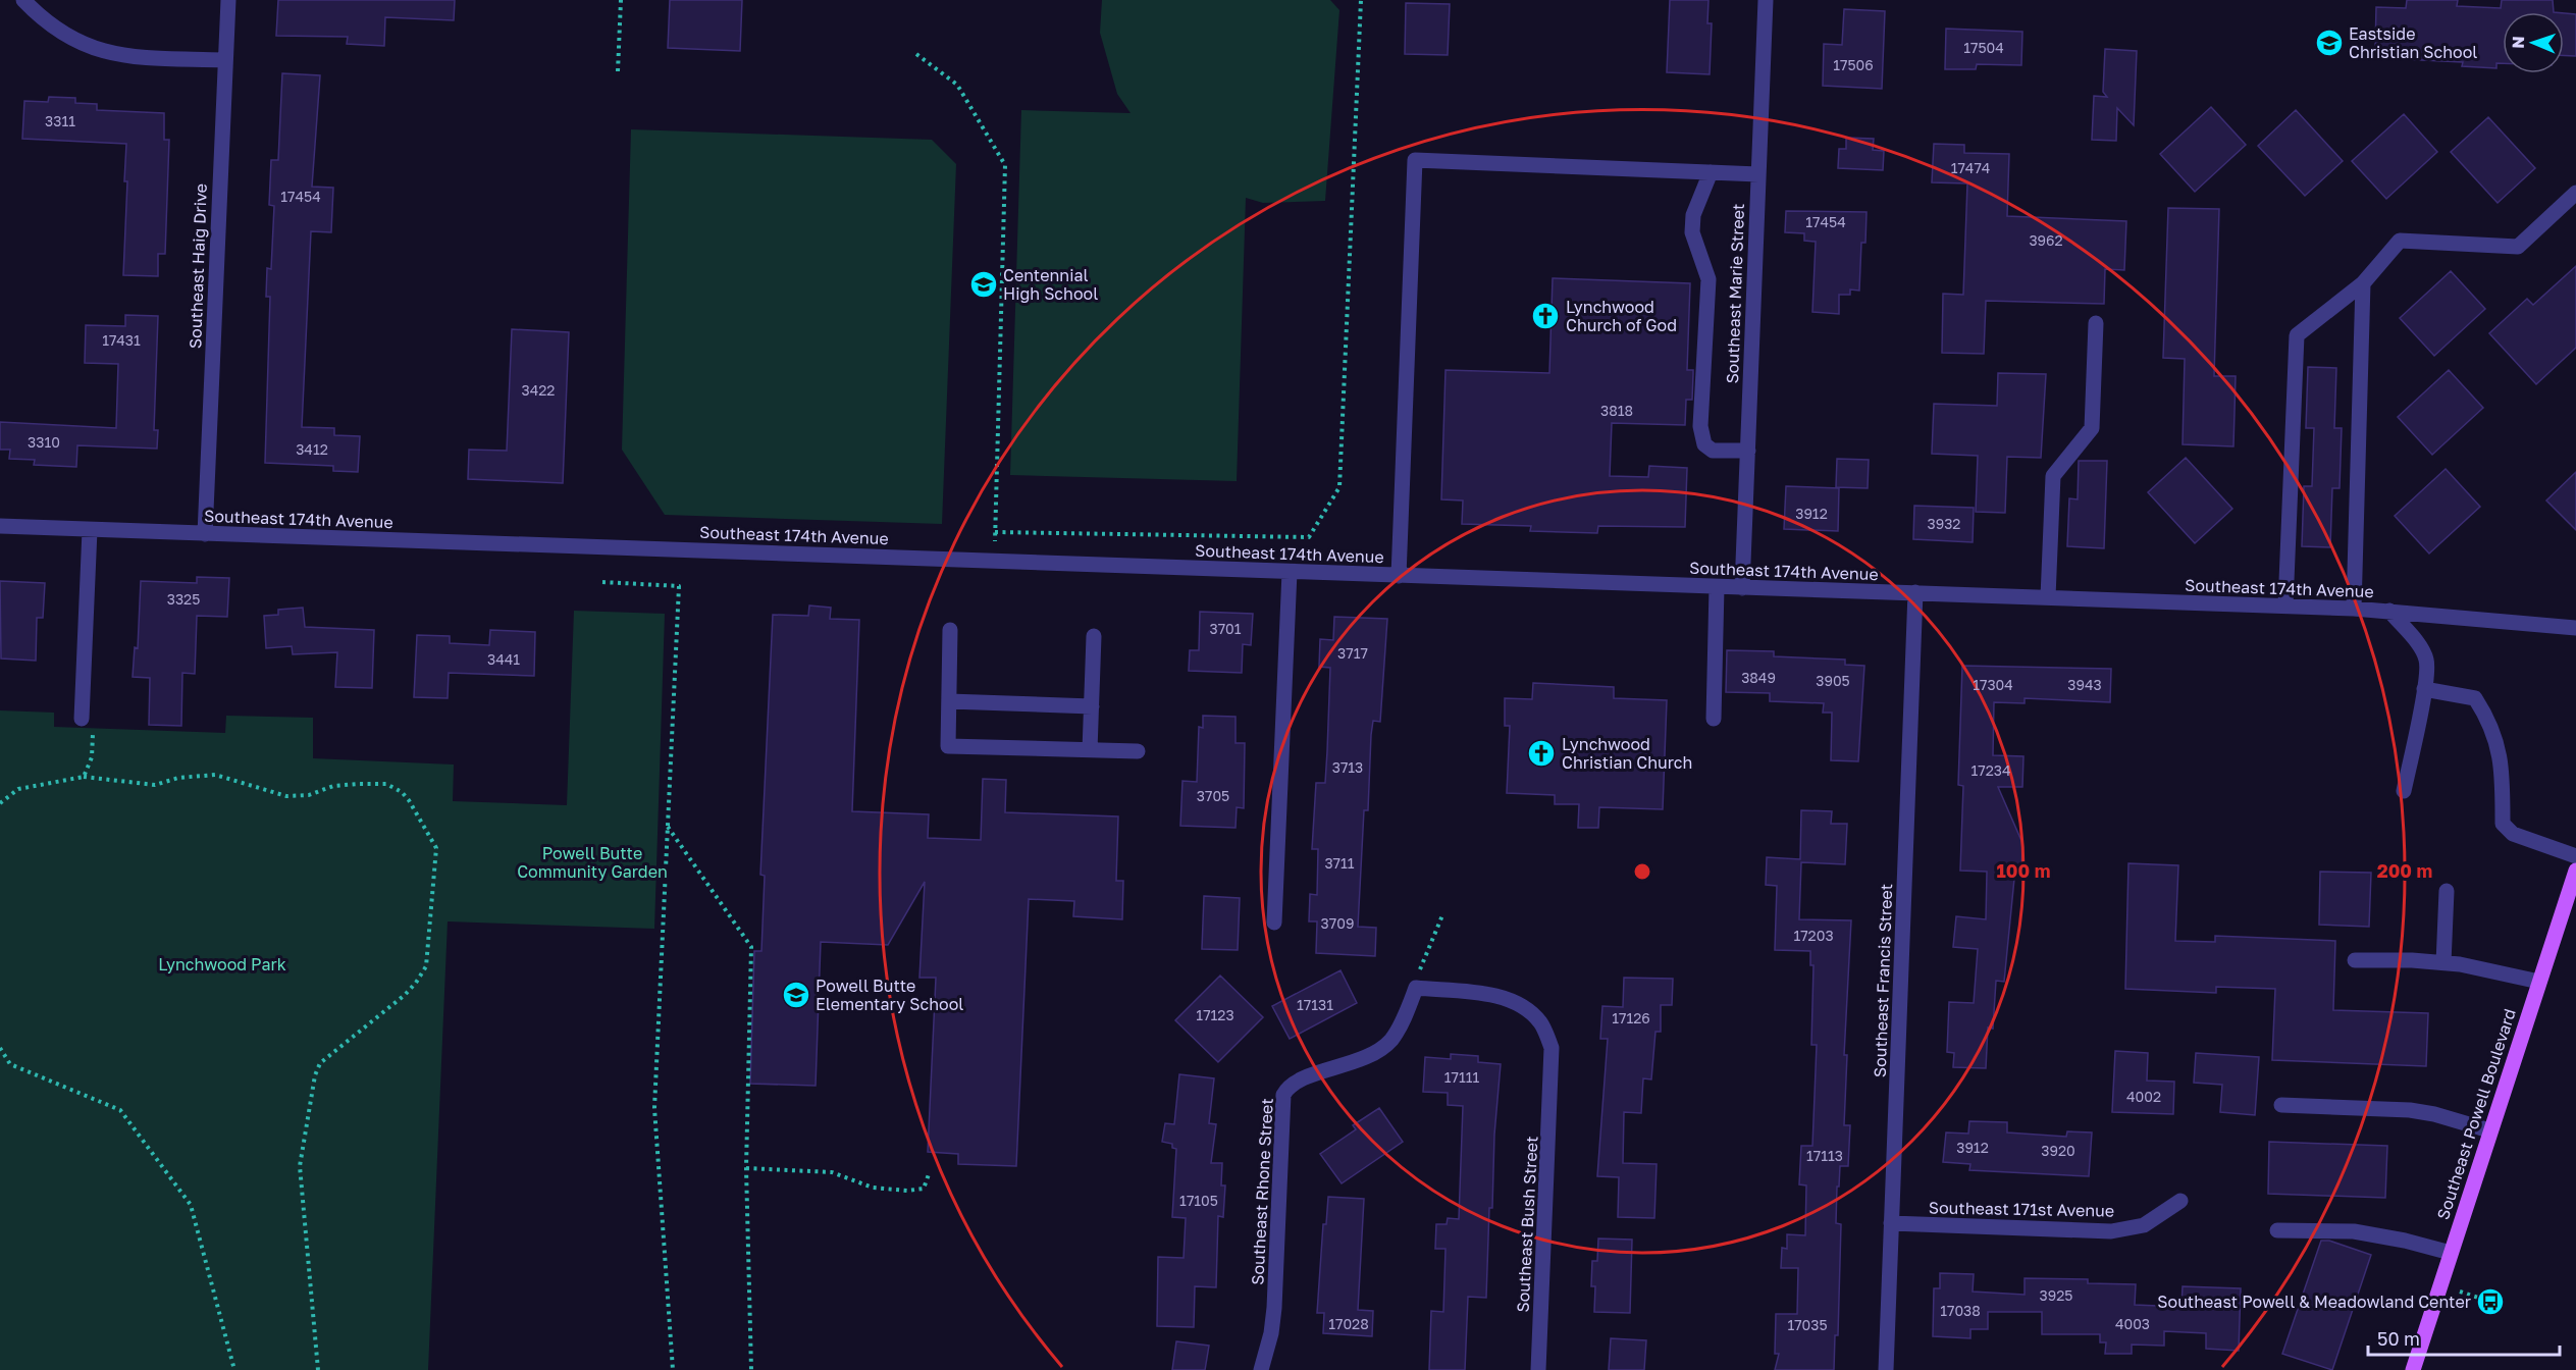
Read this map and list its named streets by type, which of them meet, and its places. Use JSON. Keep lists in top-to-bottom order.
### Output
{
  "streets": {
    "main road": ["Southeast Powell Boulevard"],
    "street": [
      "Southeast Haig Drive",
      "Southeast Marie Street",
      "Southeast 174th Avenue",
      "Southeast Francis Street",
      "Southeast Rhone Street",
      "Southeast 171st Avenue",
      "Southeast Bush Street"
    ]
  },
  "crossings": [
    ["Southeast Haig Drive", "Southeast 174th Avenue"],
    ["Southeast Marie Street", "Southeast 174th Avenue"],
    ["Southeast 174th Avenue", "Southeast Francis Street"],
    ["Southeast Francis Street", "Southeast 171st Avenue"],
    ["Southeast Rhone Street", "Southeast Bush Street"]
  ],
  "parks": ["Powell Butte Community Garden", "Lynchwood Park"],
  "places": {
    "school or university": ["Eastside Christian School", "Centennial High School", "Powell Butte Elementary School"],
    "church": ["Lynchwood Church of God", "Lynchwood Christian Church"],
    "bus stop": ["Southeast Powell & Meadowland Center"]
  },
  "house_numbers": [
    "17504",
    "17506",
    "3311",
    "17474",
    "17454",
    "17454",
    "3962",
    "17431",
    "3422",
    "3818",
    "3310",
    "3412",
    "3912",
    "3932",
    "3325",
    "3701",
    "3717",
    "3441",
    "3849",
    "3905",
    "17304",
    "3943",
    "3713",
    "17234",
    "3705",
    "3711",
    "3709",
    "17203",
    "17131",
    "17123",
    "17126",
    "17111",
    "4002",
    "3912",
    "3920",
    "17113",
    "17105",
    "3925",
    "17038",
    "17028",
    "4003",
    "17035"
  ],
  "scale_bar": "50 m",
  "north": "left",
  "rings": ["100 m", "200 m"]
}
